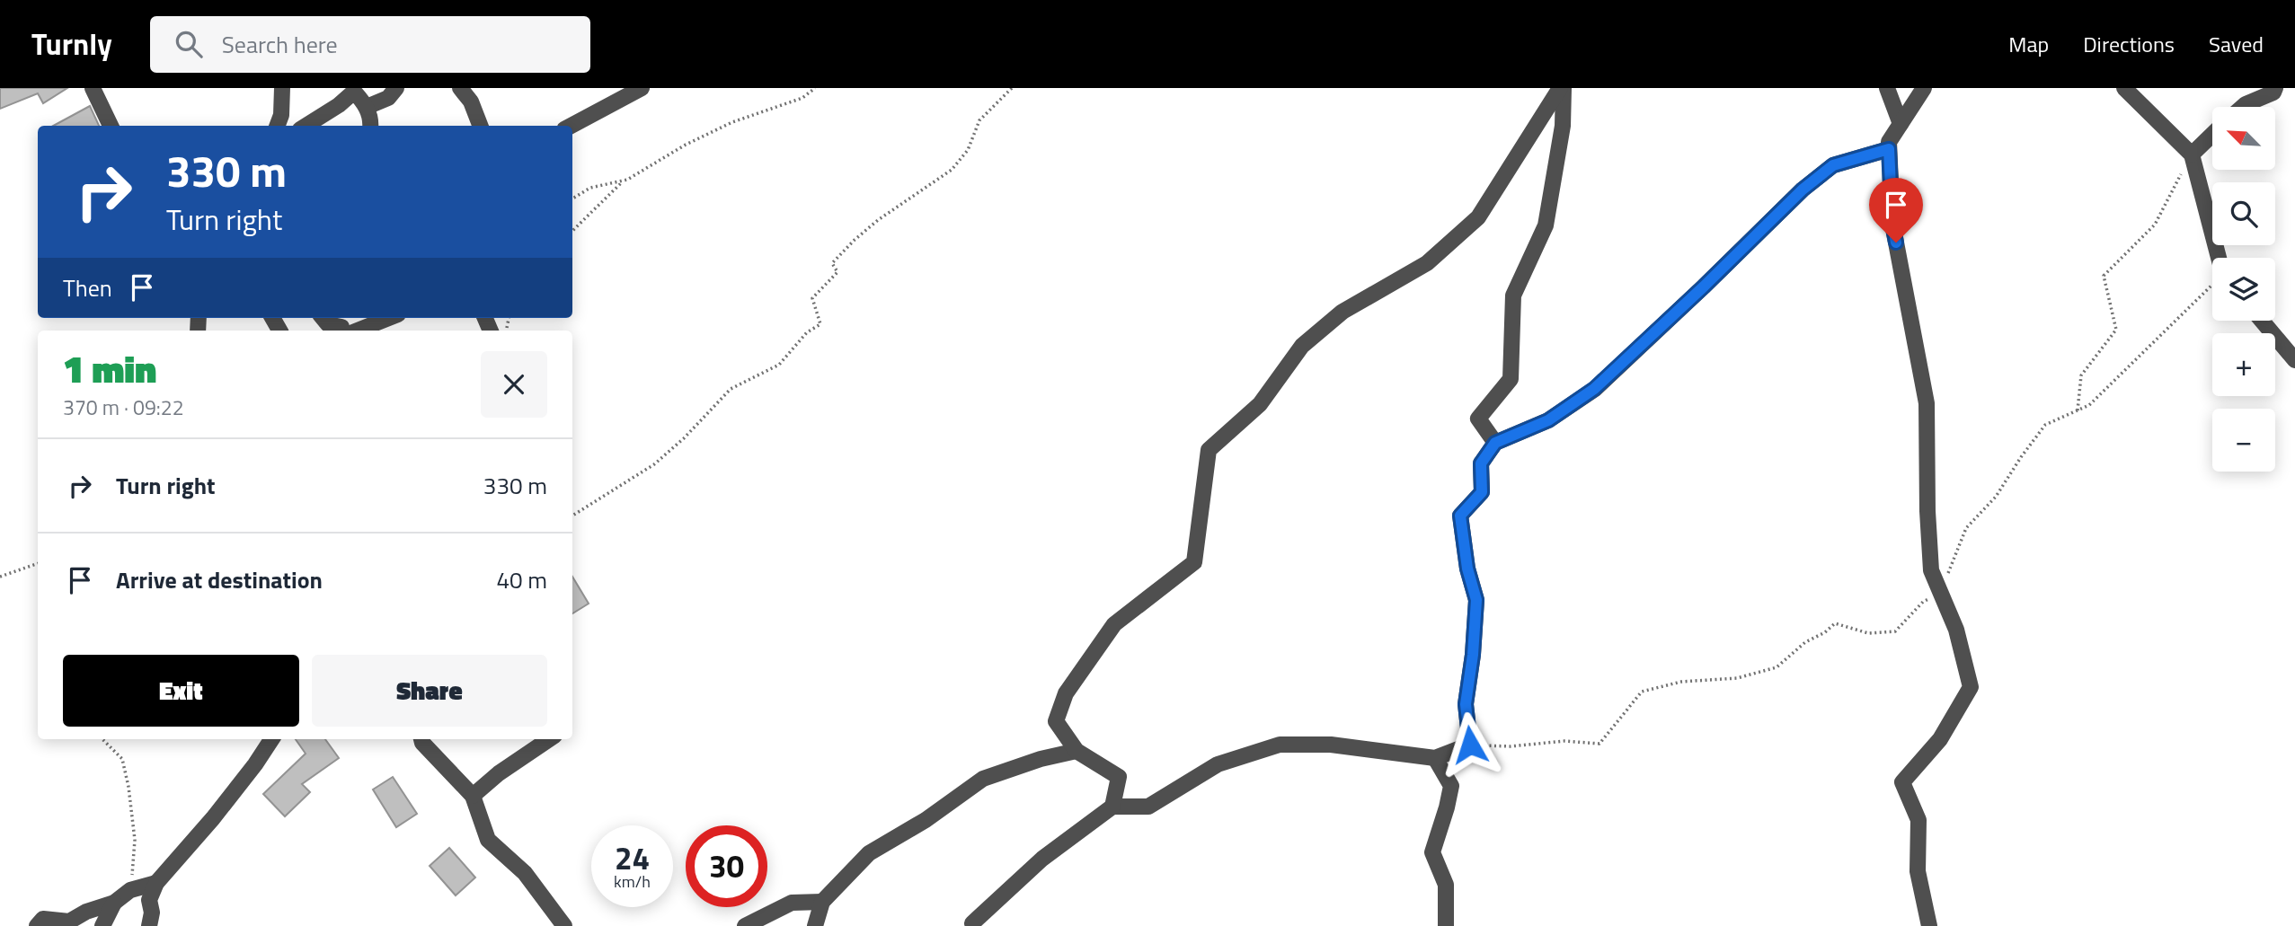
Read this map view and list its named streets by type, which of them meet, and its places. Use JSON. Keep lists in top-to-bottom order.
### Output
{
  "north": "top left",
  "page": {
    "header": "Turnly",
    "search": "Search here",
    "nav": ["Map", "Directions", "Saved"],
    "map_buttons": ["+", "−"],
    "turn": ["330 m", "Turn right"],
    "then": "Then",
    "heading": ["1 min", "370 m · 09:22"],
    "list": [
      {
        "name": "Turn right",
        "value": "330 m"
      },
      {
        "name": "Arrive at destination",
        "value": "40 m"
      }
    ],
    "buttons": ["Exit", "Share"],
    "speed": "24 km/h",
    "limit": "30"
  }
}
